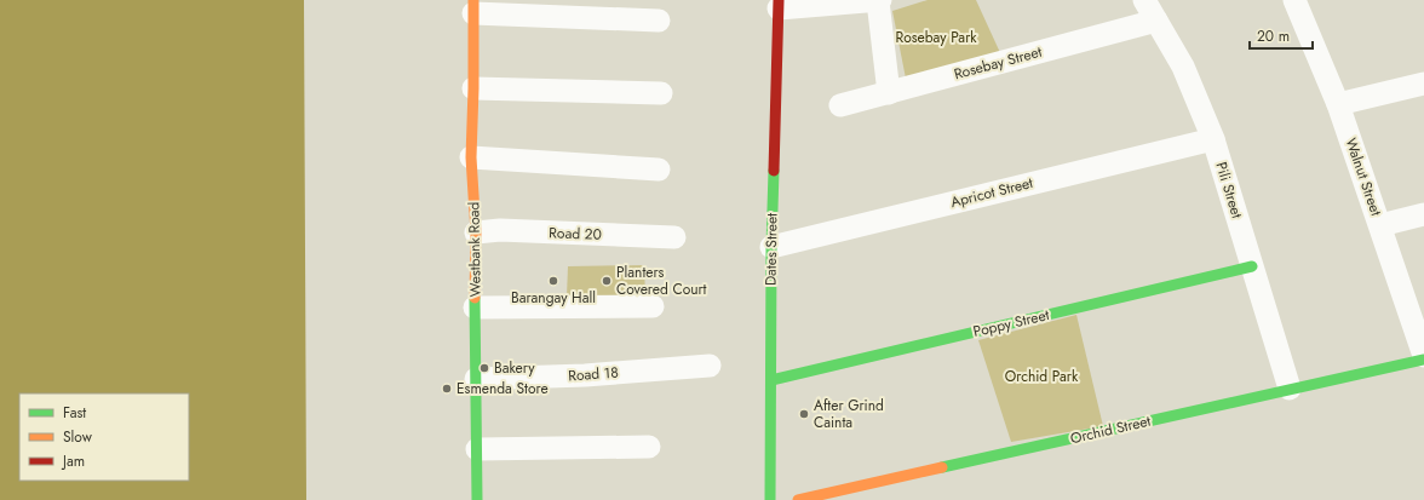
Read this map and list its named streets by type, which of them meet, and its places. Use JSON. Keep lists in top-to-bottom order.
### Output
{
  "streets": {
    "street": [
      "Rosebay Street",
      "Walnut Street",
      "Pili Street",
      "Apricot Street",
      "Road 20",
      "Westbank Road",
      "Dates Street",
      "Poppy Street",
      "Road 18",
      "Orchid Street"
    ]
  },
  "crossings": [
    ["Rosebay Street", "Pili Street"],
    ["Walnut Street", "Orchid Street"],
    ["Pili Street", "Apricot Street"],
    ["Pili Street", "Poppy Street"],
    ["Pili Street", "Orchid Street"],
    ["Apricot Street", "Dates Street"],
    ["Road 20", "Westbank Road"],
    ["Westbank Road", "Road 18"],
    ["Dates Street", "Poppy Street"]
  ],
  "parks": ["Rosebay Park", "Orchid Park"],
  "places": [
    "Barangay Hall",
    "Planters Covered Court",
    "Bakery",
    "Esmenda Store",
    "After Grind Cainta"
  ],
  "legend": ["Fast", "Slow", "Jam"],
  "scale_bar": "20 m"
}
